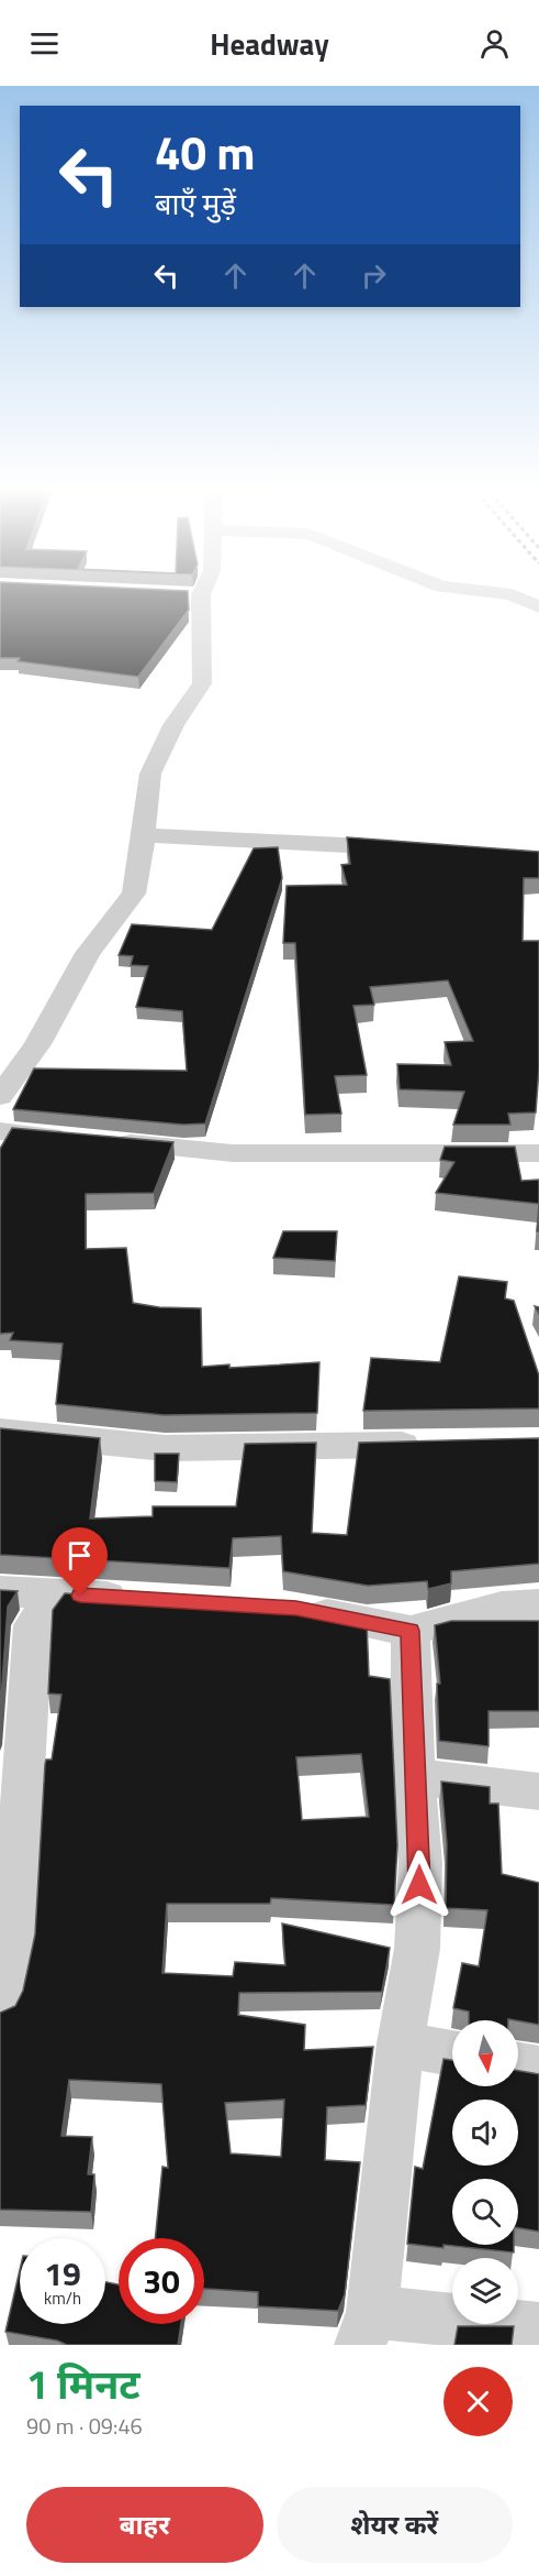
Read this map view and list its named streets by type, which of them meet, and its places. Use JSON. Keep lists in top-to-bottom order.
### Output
{
  "north": "bottom",
  "page": {
    "header": "Headway",
    "turn": ["40 m", "बाएँ मुड़ें"],
    "speed": "19 km/h",
    "limit": "30",
    "heading": ["1 मिनट", "90 m · 09:46"],
    "buttons": ["बाहर", "शेयर करें"]
  }
}
